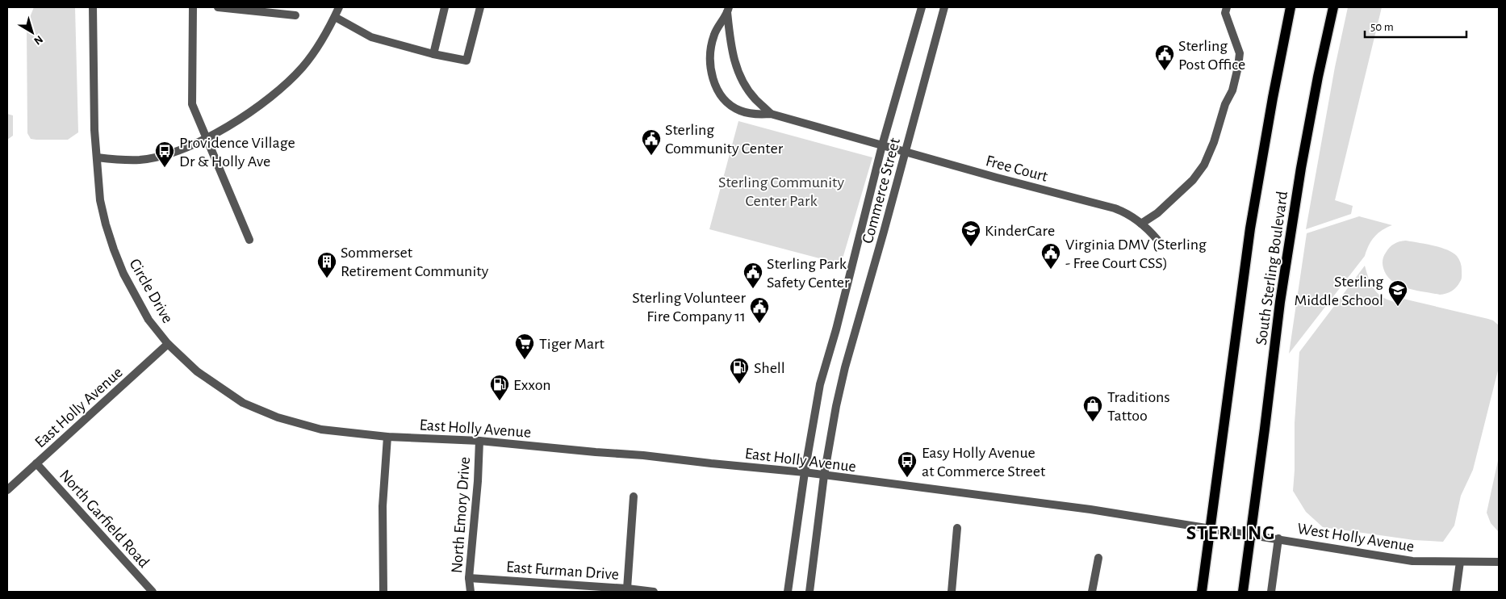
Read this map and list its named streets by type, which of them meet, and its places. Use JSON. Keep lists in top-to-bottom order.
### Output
{
  "streets": {
    "main road": ["South Sterling Boulevard"],
    "street": [
      "Free Court",
      "Commerce Street",
      "Circle Drive",
      "East Holly Avenue",
      "North Emory Drive",
      "North Garfield Road",
      "West Holly Avenue",
      "East Furman Drive"
    ]
  },
  "crossings": [
    ["Free Court", "Commerce Street"],
    ["Commerce Street", "East Holly Avenue"],
    ["South Sterling Boulevard", "East Holly Avenue"],
    ["South Sterling Boulevard", "West Holly Avenue"],
    ["Circle Drive", "East Holly Avenue"],
    ["East Holly Avenue", "North Emory Drive"],
    ["East Holly Avenue", "North Garfield Road"],
    ["East Holly Avenue", "West Holly Avenue"],
    ["North Emory Drive", "East Furman Drive"]
  ],
  "districts": ["STERLING"],
  "parks": ["Sterling Community Center Park"],
  "places": {
    "public building": [
      "Sterling Post Office",
      "Sterling Community Center",
      "Virginia DMV (Sterling - Free Court CSS)",
      "Sterling Park Safety Center",
      "Sterling Volunteer Fire Company 11"
    ],
    "bus stop": ["Providence Village Dr & Holly Ave", "Easy Holly Avenue at Commerce Street"],
    "school or university": ["KinderCare", "Sterling Middle School"],
    "building": ["Sommerset Retirement Community"],
    "supermarket": ["Tiger Mart"],
    "fuel station": ["Shell", "Exxon"],
    "shop": ["Traditions Tattoo"]
  },
  "scale_bar": "50 m",
  "north": "bottom right"
}
